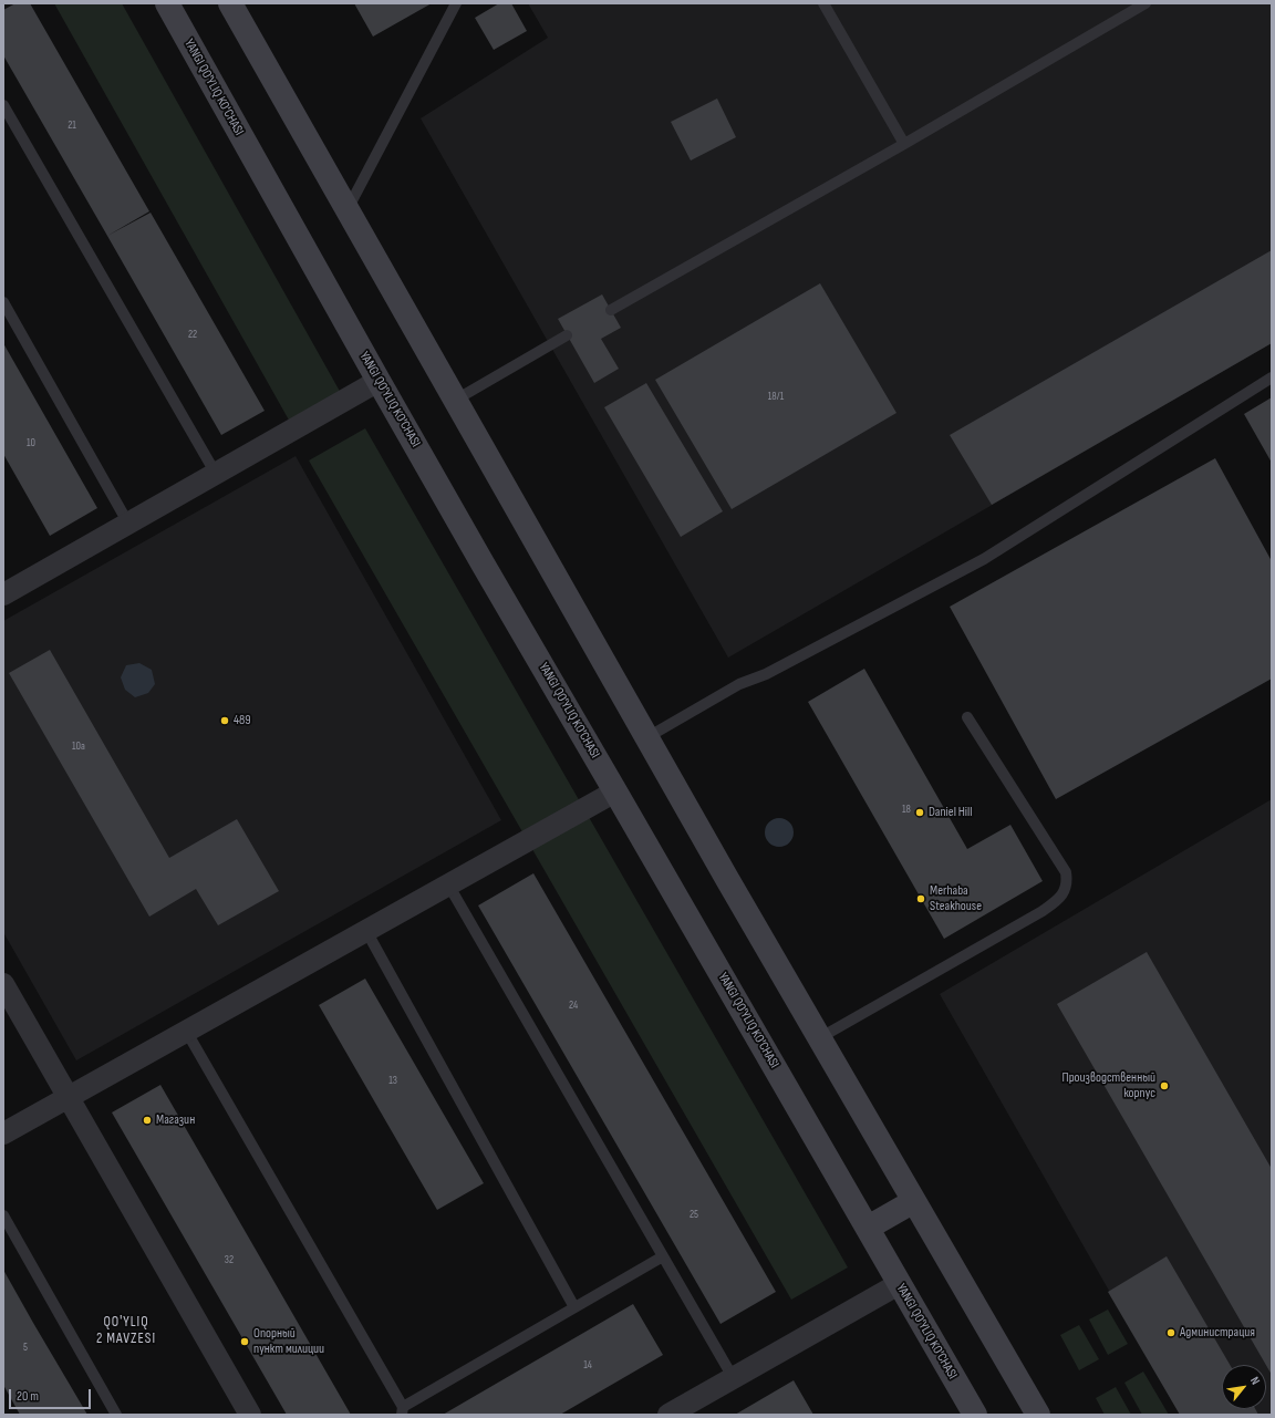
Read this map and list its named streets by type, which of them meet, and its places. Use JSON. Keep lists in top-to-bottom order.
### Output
{
  "streets": {
    "main road": ["YANGI QO'YLIQ KO'CHASI"]
  },
  "districts": ["QO'YLIQ 2 MAVZESI"],
  "places": [
    "489",
    "Daniel Hill",
    "Merhaba Steakhouse",
    "Производственный корпус",
    "Магазин",
    "Администрация",
    "Опорный пункт милиции"
  ],
  "house_numbers": [
    "21",
    "22",
    "18/1",
    "10",
    "10a",
    "18",
    "24",
    "13",
    "25",
    "32",
    "5",
    "14"
  ],
  "scale_bar": "20 m",
  "north": "top right"
}
